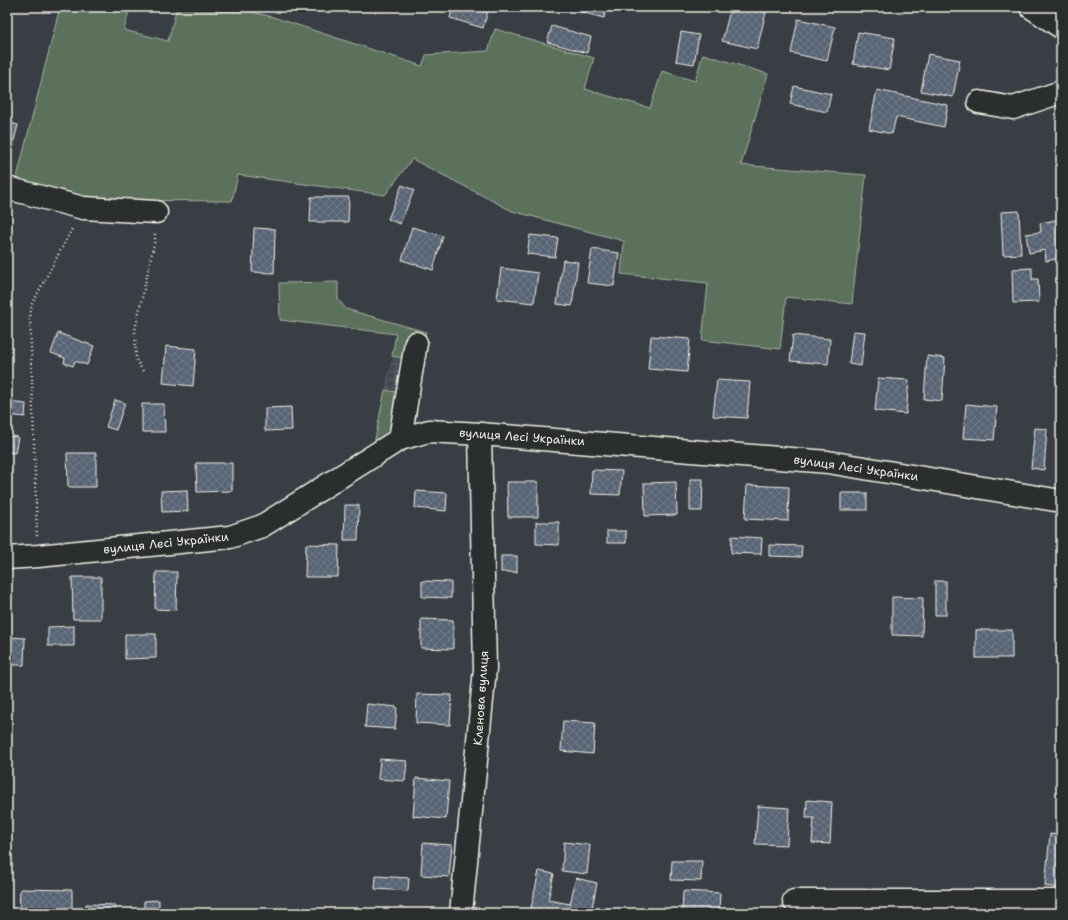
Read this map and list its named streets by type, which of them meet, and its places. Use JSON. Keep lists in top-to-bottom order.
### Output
{
  "streets": {
    "street": ["вулиця Лесі Українки", "Кленова вулиця"]
  },
  "crossings": [
    ["вулиця Лесі Українки", "Кленова вулиця"]
  ]
}
